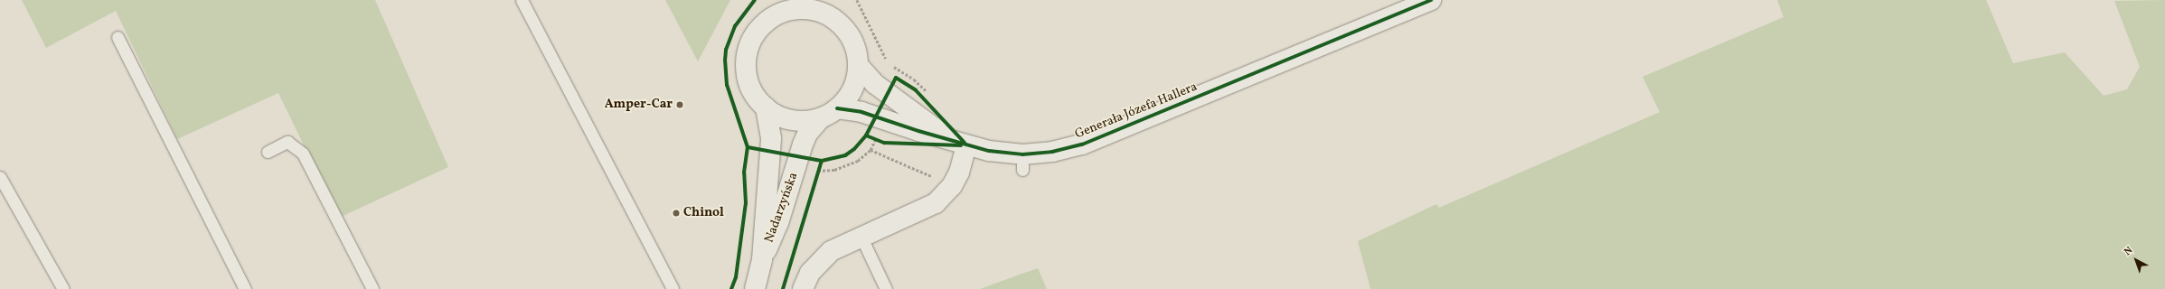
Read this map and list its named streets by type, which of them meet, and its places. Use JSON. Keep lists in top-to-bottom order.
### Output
{
  "streets": {
    "street": ["Generała Józefa Hallera", "Nadarzyńska"]
  },
  "crossings": [
    ["Generała Józefa Hallera", "Nadarzyńska"]
  ],
  "places": ["Amper-Car", "Chinol"],
  "north": "top left"
}
